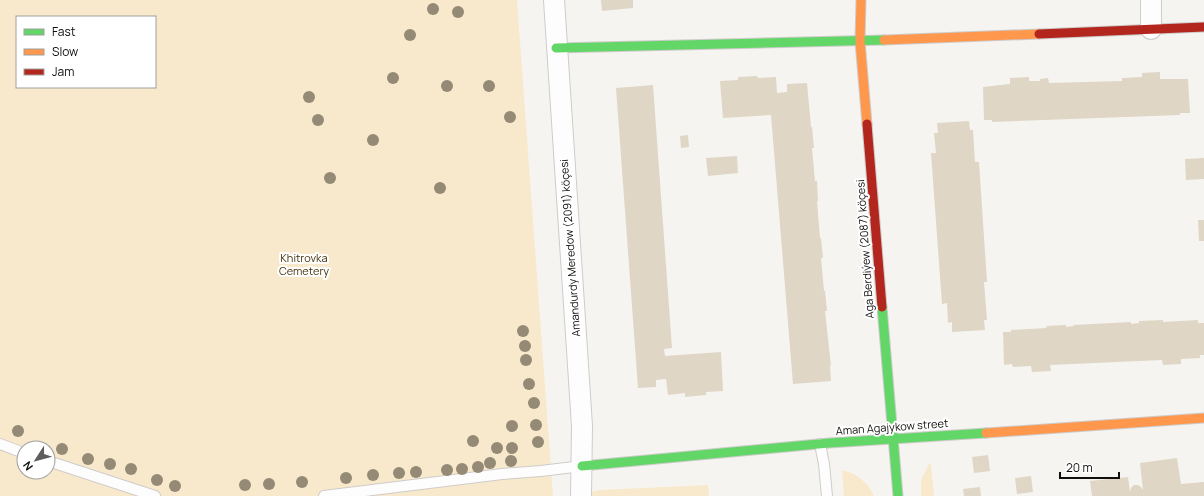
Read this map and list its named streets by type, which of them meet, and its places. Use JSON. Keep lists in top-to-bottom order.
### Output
{
  "streets": {
    "street": ["Amandurdy Meredow (2091) köçesi", "Aga Berdiýew (2087) köçesi", "Aman Agajykow street"]
  },
  "crossings": [
    ["Amandurdy Meredow (2091) köçesi", "Aman Agajykow street"],
    ["Aga Berdiýew (2087) köçesi", "Aman Agajykow street"]
  ],
  "parks": ["Khitrovka Cemetery"],
  "legend": ["Fast", "Slow", "Jam"],
  "scale_bar": "20 m",
  "north": "bottom left"
}
